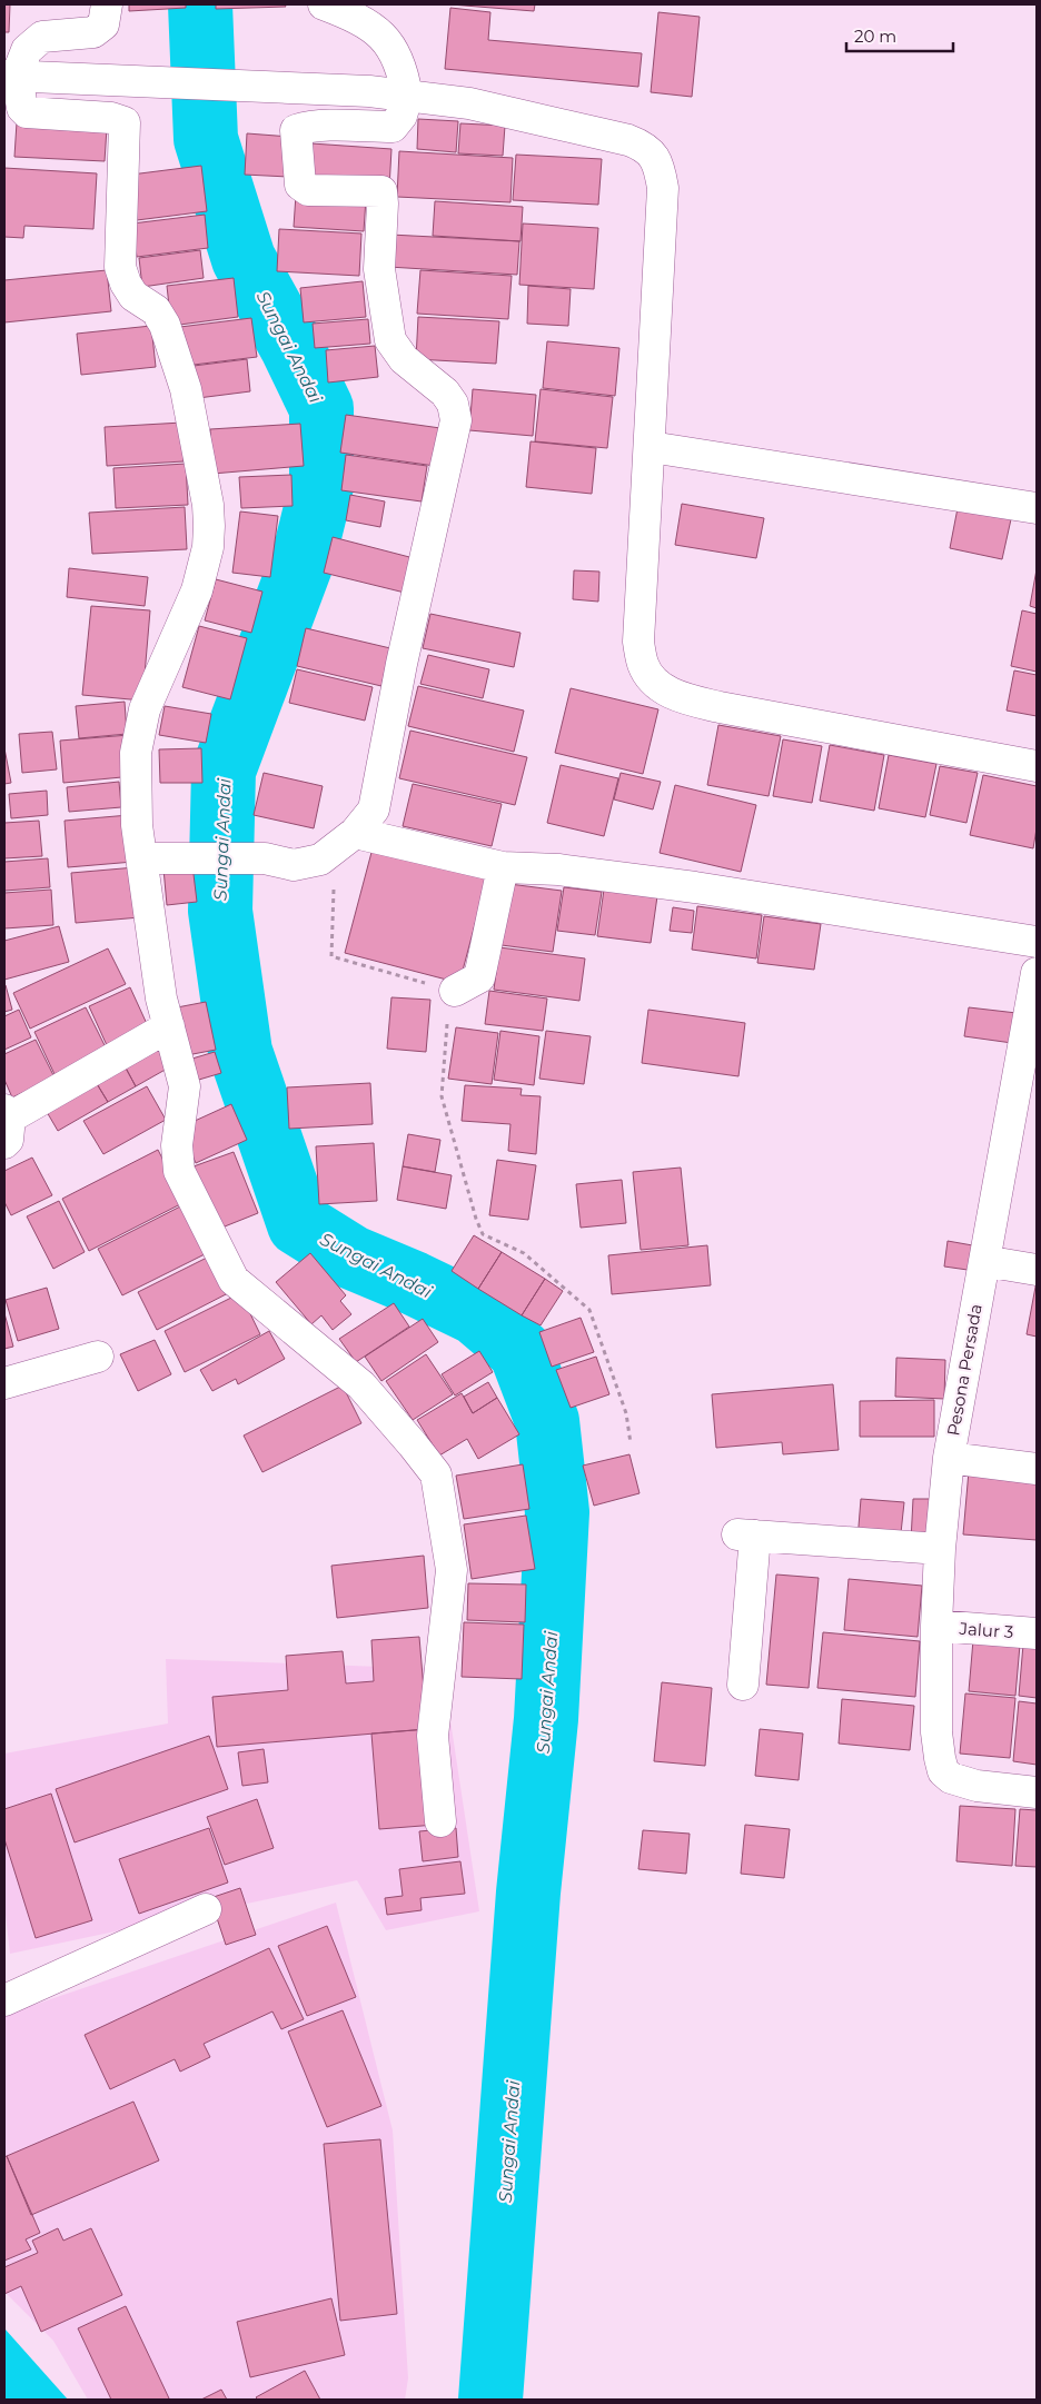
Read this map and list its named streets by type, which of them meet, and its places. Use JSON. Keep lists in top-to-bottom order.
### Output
{
  "streets": {
    "street": ["Pesona Persada", "Jalur 3"]
  },
  "crossings": [
    ["Pesona Persada", "Jalur 3"]
  ],
  "water": ["Sungai Andai"],
  "scale_bar": "20 m"
}
